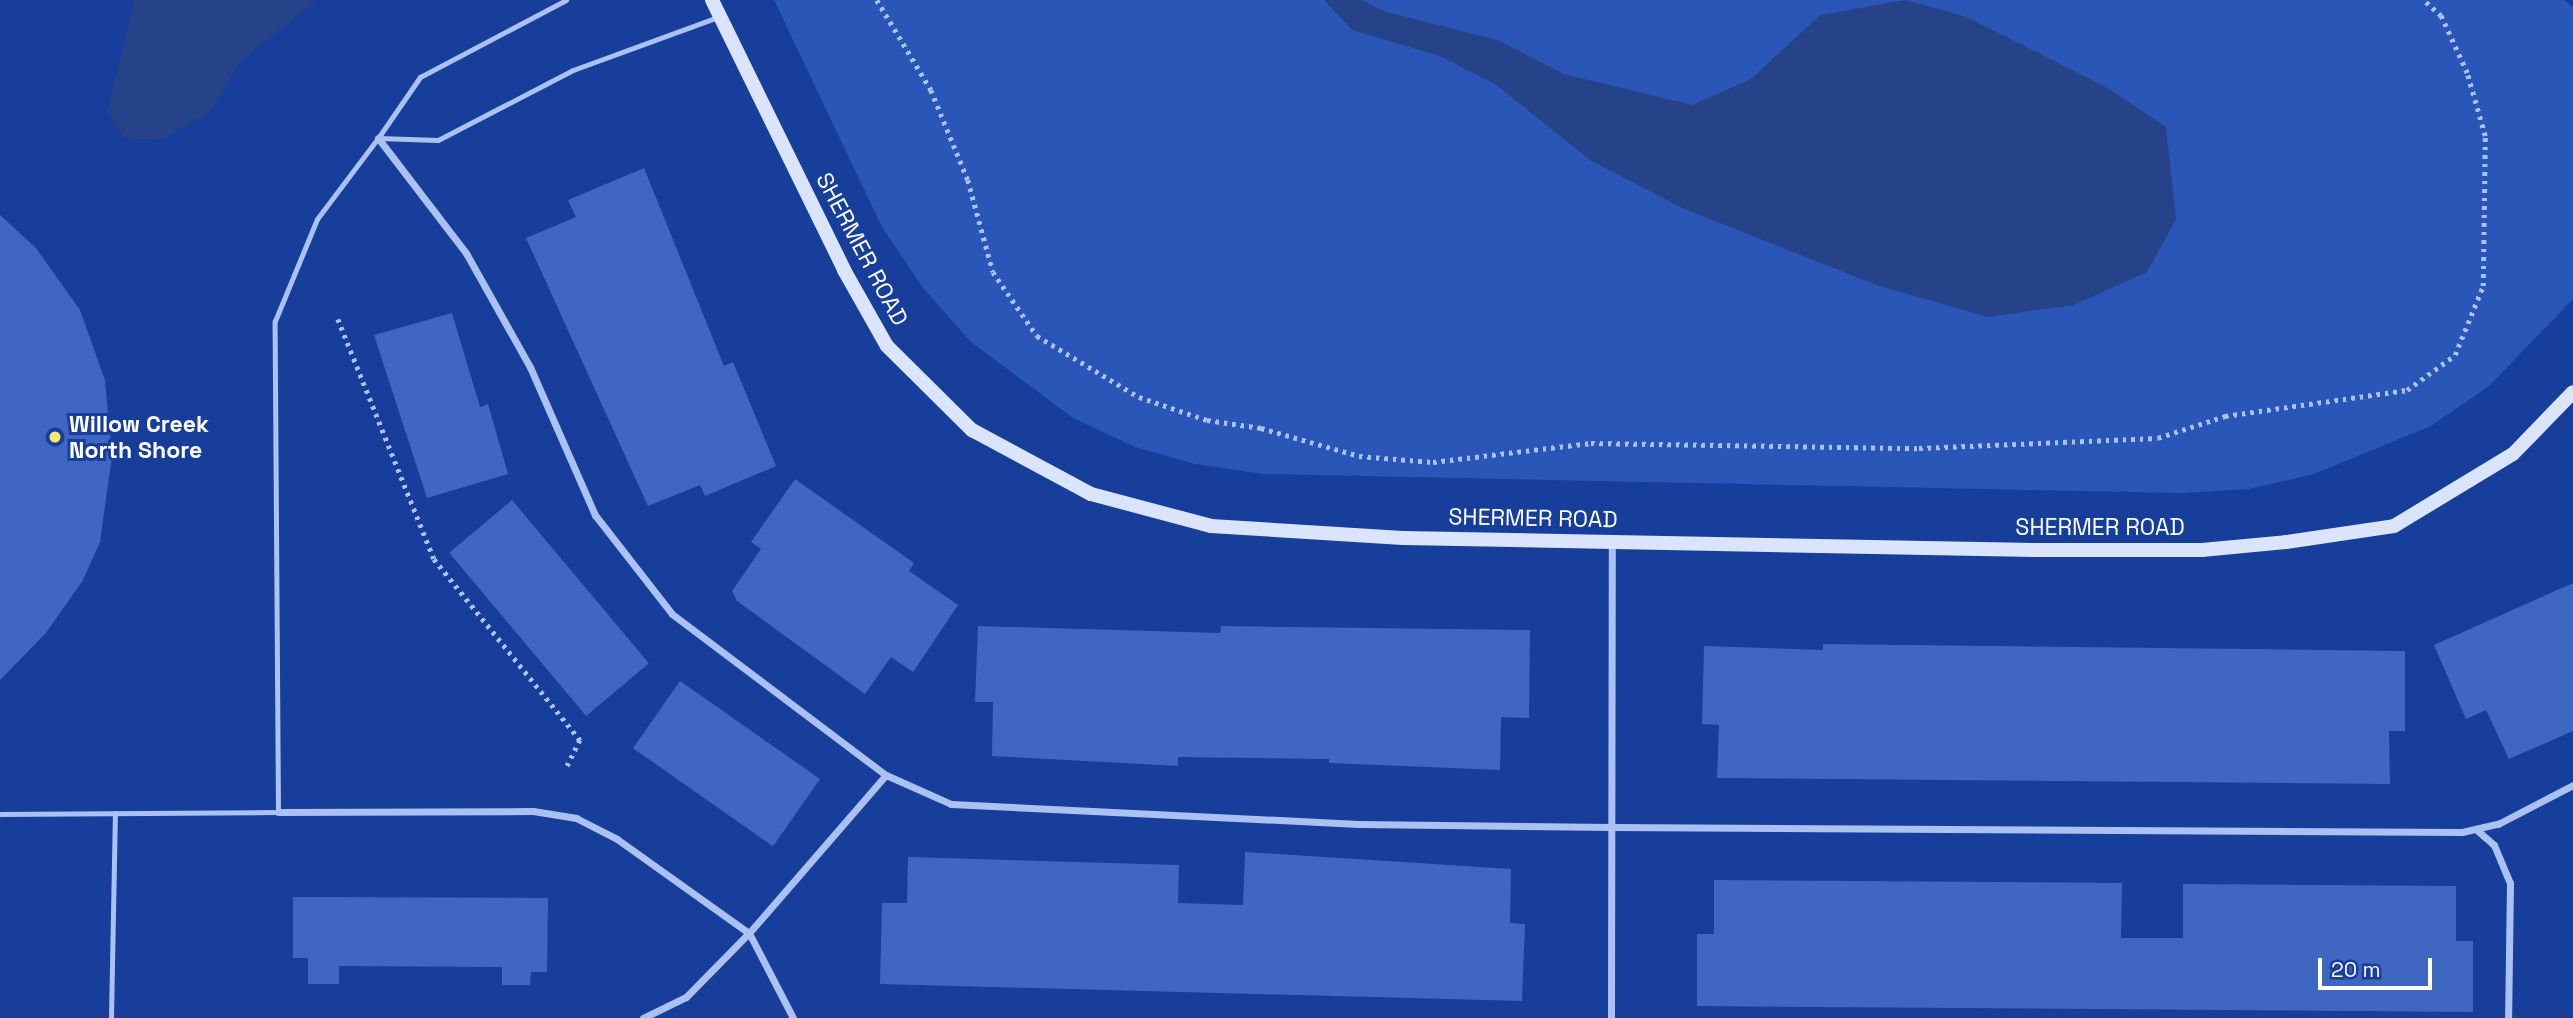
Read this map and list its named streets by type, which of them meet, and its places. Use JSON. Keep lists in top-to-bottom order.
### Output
{
  "streets": {
    "street": ["SHERMER ROAD"]
  },
  "places": ["Willow Creek North Shore"],
  "scale_bar": "20 m"
}
